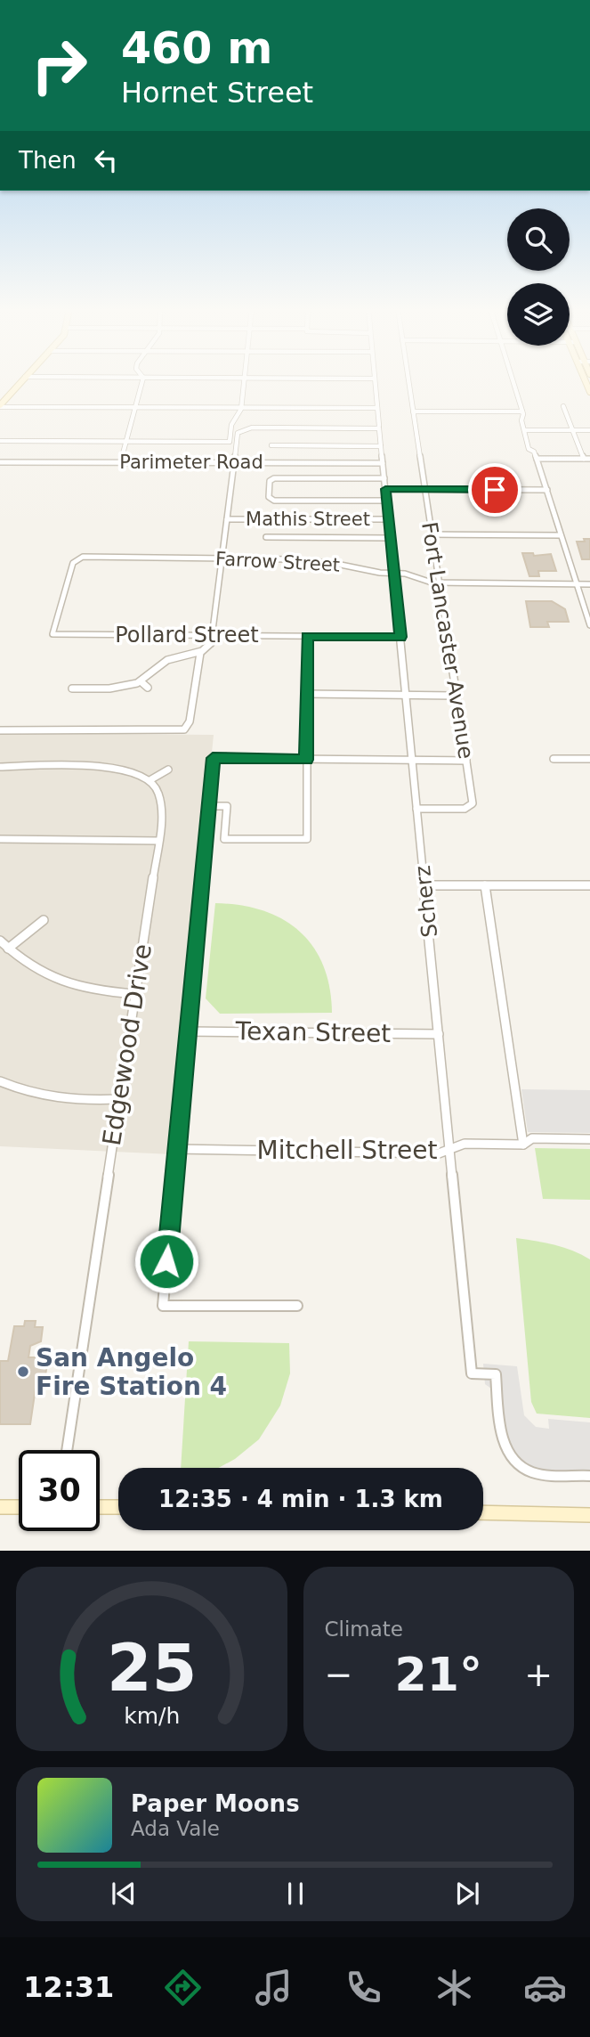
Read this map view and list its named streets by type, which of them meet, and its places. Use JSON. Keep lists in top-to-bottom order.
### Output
{
  "streets": {
    "street": [
      "Parimeter Road",
      "Mathis Street",
      "Farrow Street",
      "Pollard Street",
      "Fort Lancaster Avenue",
      "Scherz",
      "Texan Street",
      "Edgewood Drive",
      "Mitchell Street"
    ]
  },
  "crossings": [
    ["Parimeter Road", "Scherz"],
    ["Mathis Street", "Scherz"],
    ["Farrow Street", "Pollard Street"],
    ["Farrow Street", "Fort Lancaster Avenue"],
    ["Farrow Street", "Scherz"],
    ["Pollard Street", "Scherz"],
    ["Fort Lancaster Avenue", "Scherz"],
    ["Scherz", "Texan Street"],
    ["Scherz", "Mitchell Street"]
  ],
  "places": ["San Angelo Fire Station 4"],
  "page": {
    "turn": ["460 m", "Hornet Street"],
    "then": "Then",
    "limit": "30",
    "trip": "12:35 · 4 min · 1.3 km",
    "tile": "Climate",
    "heat": ["−", "21°", "+"],
    "song": ["Paper Moons", "Ada Vale"],
    "tabs": "12:31",
    "gauge": ["25", "km/h"]
  }
}
